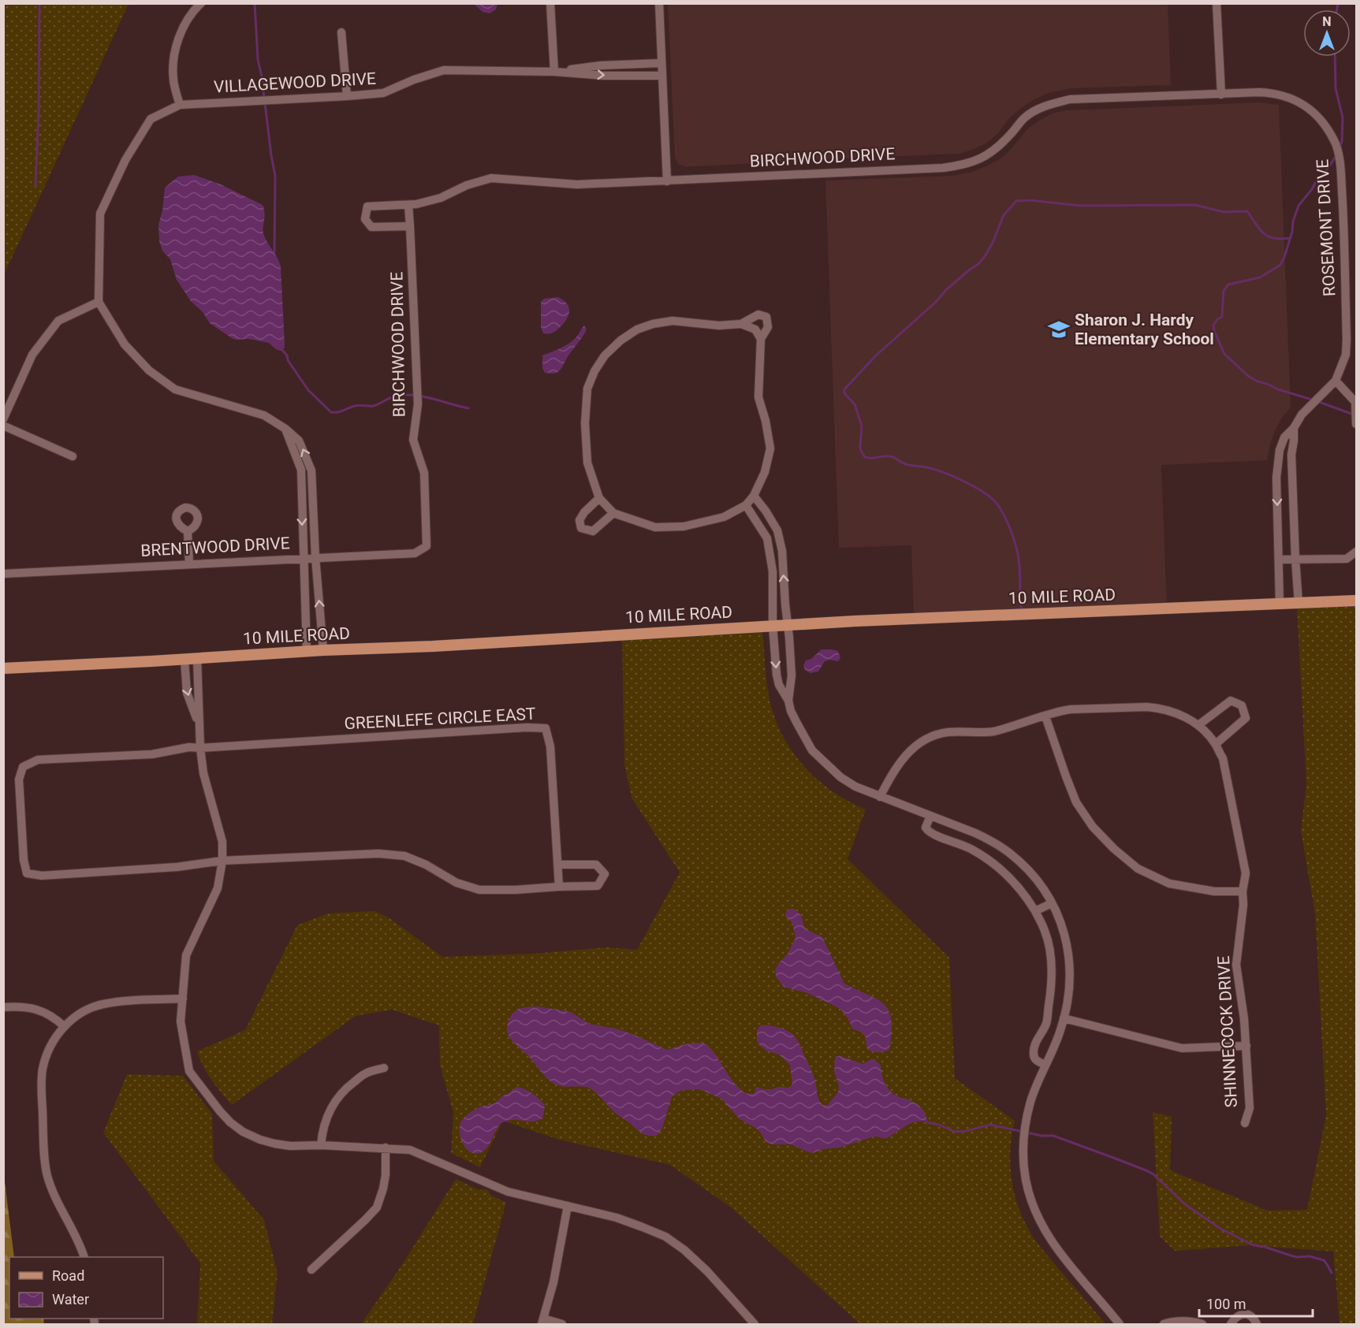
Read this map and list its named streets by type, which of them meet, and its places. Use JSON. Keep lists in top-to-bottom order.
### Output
{
  "streets": {
    "main road": ["10 MILE ROAD"],
    "street": [
      "VILLAGEWOOD DRIVE",
      "BIRCHWOOD DRIVE",
      "ROSEMONT DRIVE",
      "BRENTWOOD DRIVE",
      "GREENLEFE CIRCLE EAST",
      "SHINNECOCK DRIVE"
    ]
  },
  "crossings": [
    ["BIRCHWOOD DRIVE", "ROSEMONT DRIVE"],
    ["BIRCHWOOD DRIVE", "BRENTWOOD DRIVE"],
    ["ROSEMONT DRIVE", "10 MILE ROAD"]
  ],
  "places": {
    "school or university": ["Sharon J. Hardy Elementary School"]
  },
  "legend": ["Road", "Water"],
  "scale_bar": "100 m",
  "north": "top"
}
